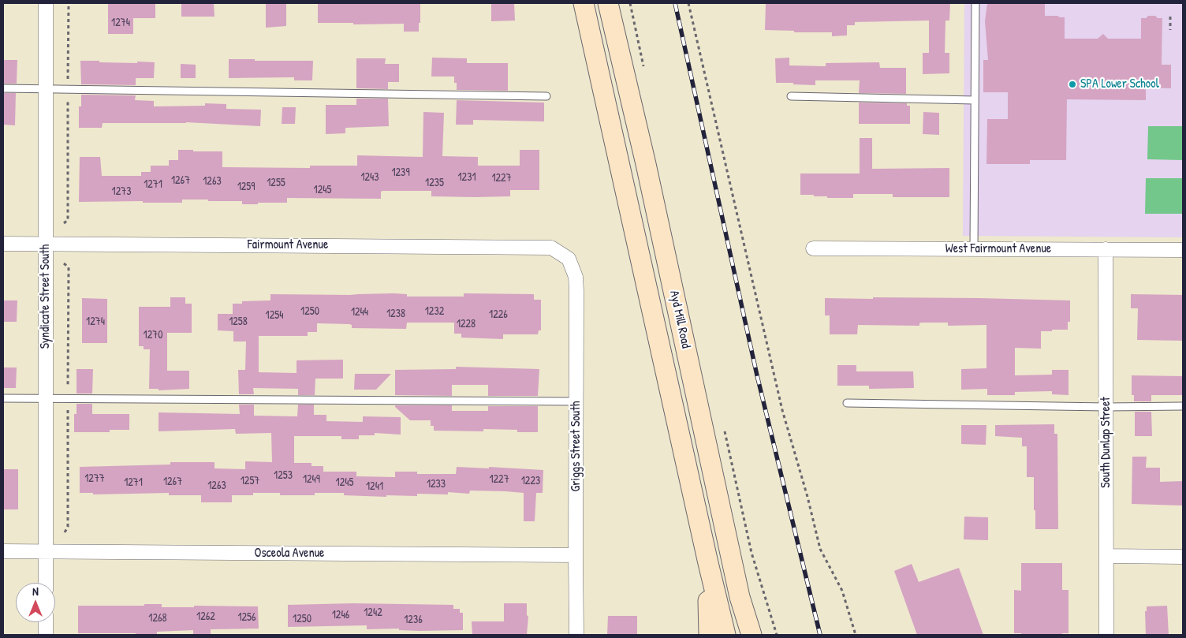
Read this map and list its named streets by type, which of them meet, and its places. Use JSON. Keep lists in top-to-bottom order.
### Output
{
  "streets": {
    "main road": ["Ayd Mill Road"],
    "street": [
      "Fairmount Avenue",
      "West Fairmount Avenue",
      "Syndicate Street South",
      "South Dunlap Street",
      "Griggs Street South",
      "Osceola Avenue"
    ]
  },
  "crossings": [
    ["Fairmount Avenue", "Syndicate Street South"],
    ["Fairmount Avenue", "Griggs Street South"],
    ["West Fairmount Avenue", "South Dunlap Street"],
    ["Syndicate Street South", "Osceola Avenue"],
    ["Griggs Street South", "Osceola Avenue"]
  ],
  "places": ["SPA Lower School"],
  "house_numbers": [
    "1274",
    "1239",
    "1243",
    "1231",
    "1227",
    "1267",
    "1263",
    "1255",
    "1235",
    "1271",
    "1259",
    "1245",
    "1273",
    "1250",
    "1232",
    "1244",
    "1238",
    "1226",
    "1254",
    "1274",
    "1258",
    "1228",
    "1270",
    "1253",
    "1277",
    "1249",
    "1227",
    "1257",
    "1223",
    "1267",
    "1271",
    "1245",
    "1233",
    "1263",
    "1241",
    "1242",
    "1246",
    "1262",
    "1256",
    "1268",
    "1250",
    "1236"
  ],
  "north": "top"
}
